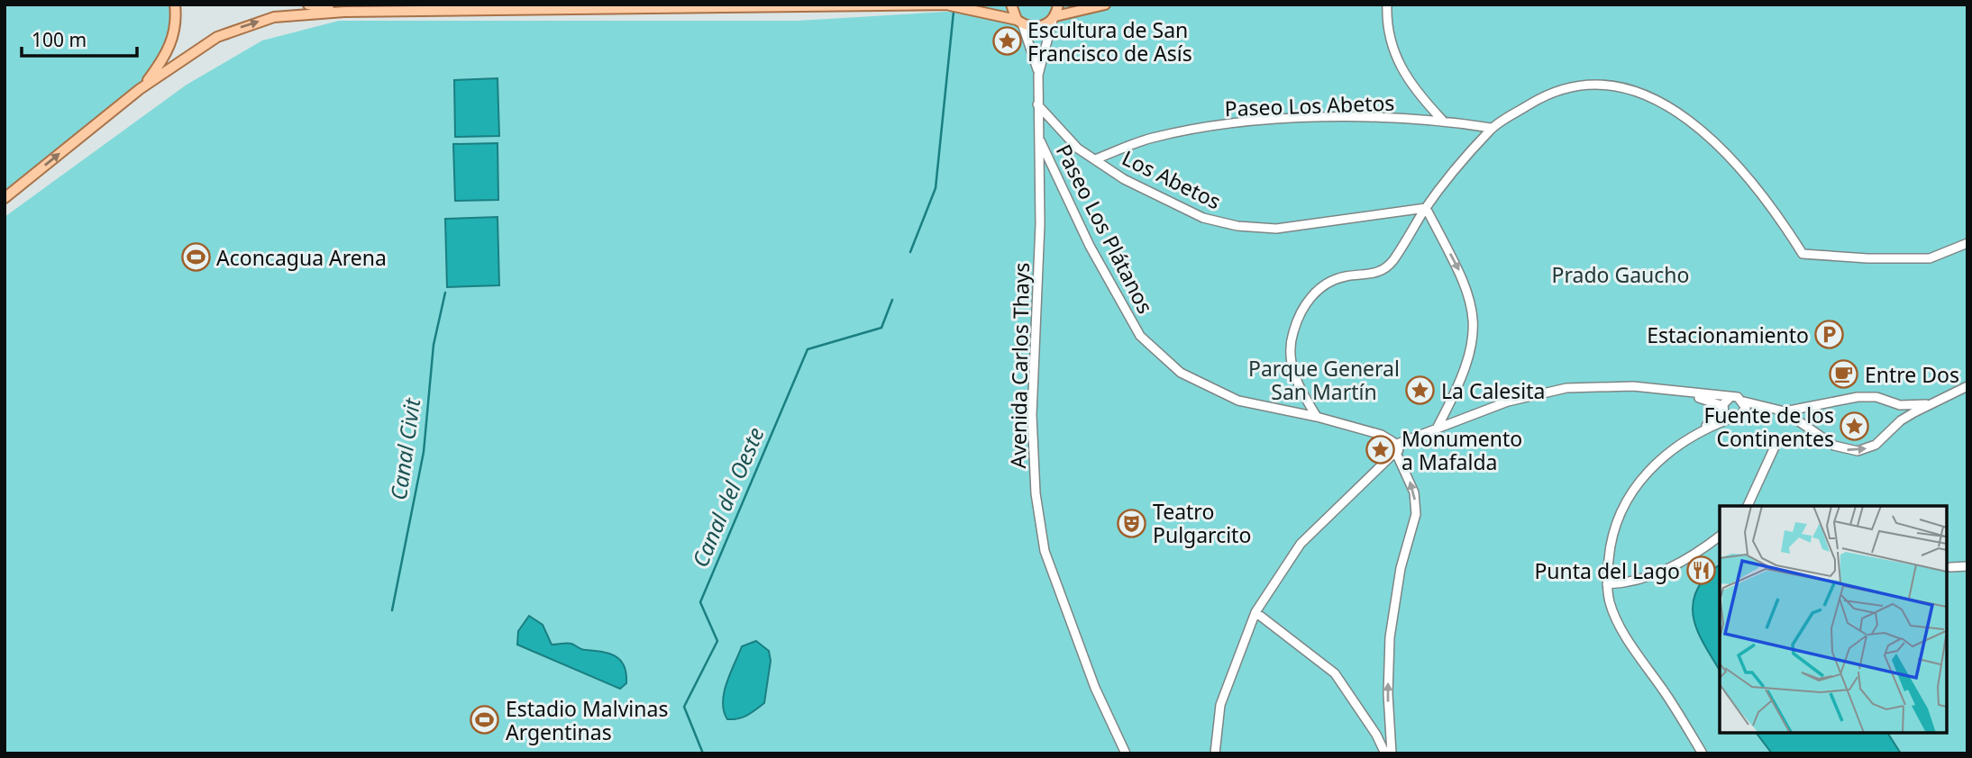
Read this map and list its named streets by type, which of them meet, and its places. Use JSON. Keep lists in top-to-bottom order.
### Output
{
  "streets": {
    "street": [
      "Paseo Los Abetos",
      "Los Abetos",
      "Paseo Los Plátanos",
      "Avenida Carlos Thays"
    ]
  },
  "crossings": [
    ["Paseo Los Abetos", "Los Abetos"],
    ["Los Abetos", "Avenida Carlos Thays"],
    ["Paseo Los Plátanos", "Avenida Carlos Thays"]
  ],
  "water": ["Canal Civit", "Canal del Oeste"],
  "parks": ["Prado Gaucho", "Parque General San Martín"],
  "places": {
    "place": [
      "Escultura de San Francisco de Asís",
      "La Calesita",
      "Fuente de los Continentes",
      "Monumento a Mafalda"
    ],
    "sports": ["Aconcagua Arena", "Estadio Malvinas Argentinas"],
    "parking": ["Estacionamiento"],
    "cafe": ["Entre Dos"],
    "theatre": ["Teatro Pulgarcito"],
    "restaurant": ["Punta del Lago"]
  },
  "scale_bar": "100 m"
}
